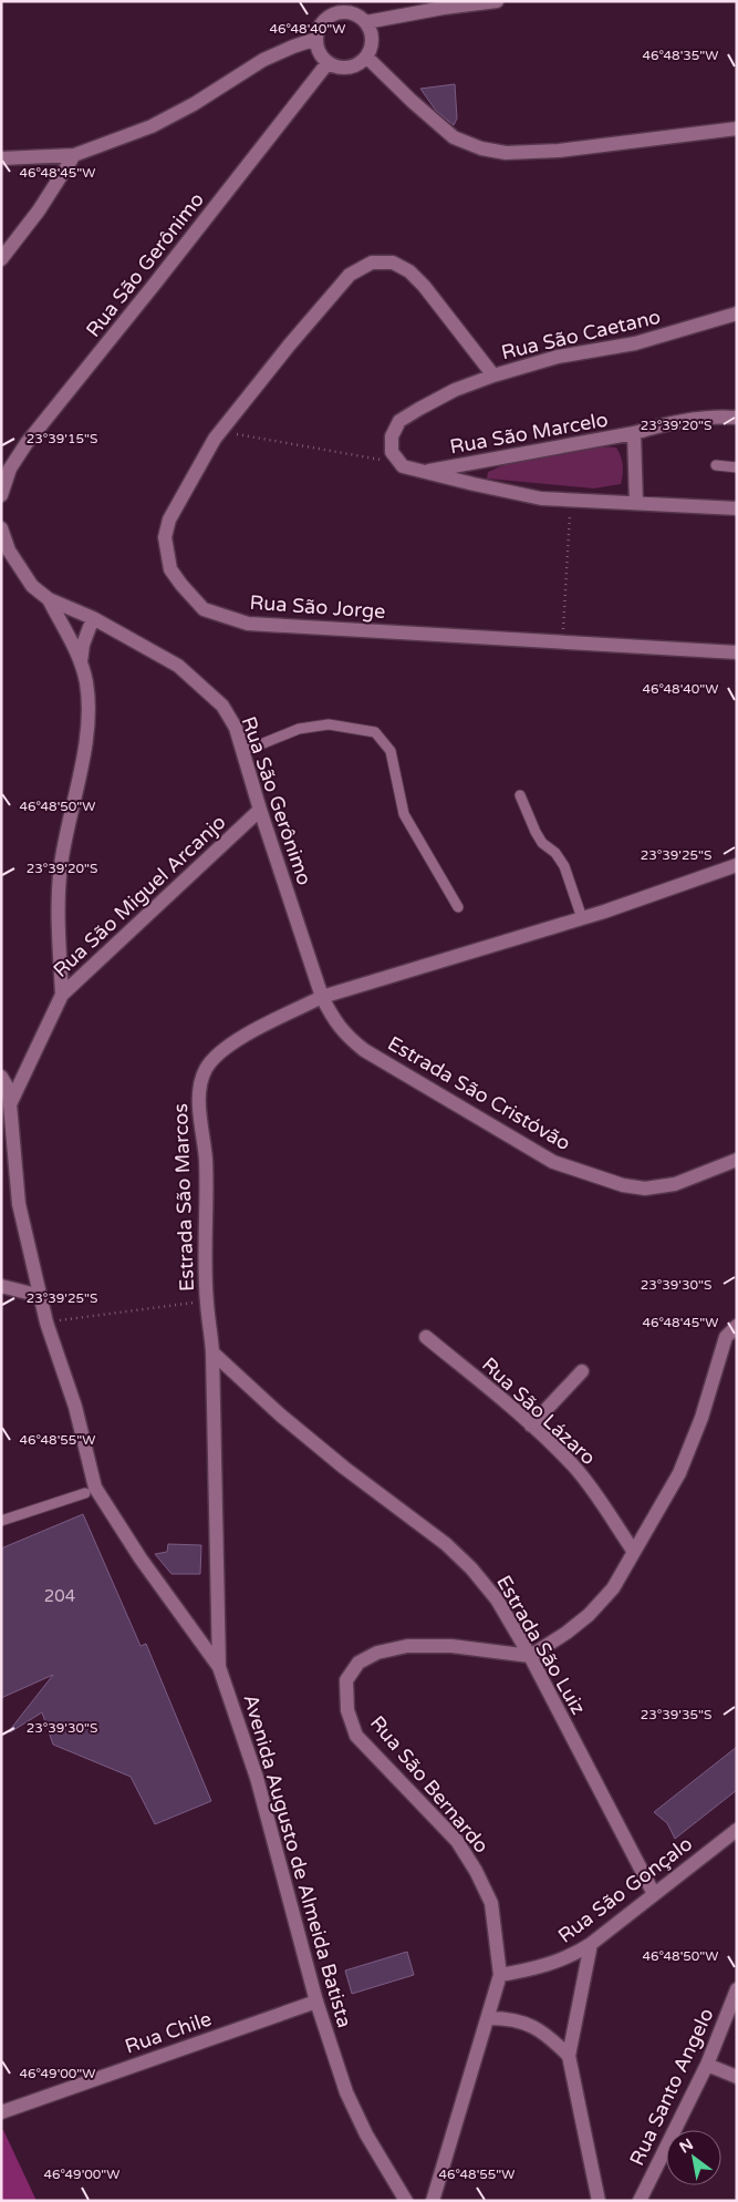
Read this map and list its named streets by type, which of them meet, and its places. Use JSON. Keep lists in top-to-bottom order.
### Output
{
  "streets": {
    "street": [
      "Rua São Gerônimo",
      "Rua São Caetano",
      "Rua São Marcelo",
      "Rua São Jorge",
      "Rua São Miguel Arcanjo",
      "Estrada São Cristóvão",
      "Estrada São Marcos",
      "Rua São Lázaro",
      "Estrada São Luiz",
      "Rua São Bernardo",
      "Avenida Augusto de Almeida Batista",
      "Rua São Gonçalo",
      "Rua Chile",
      "Rua Santo Angelo"
    ]
  },
  "crossings": [
    ["Rua São Gerônimo", "Rua São Miguel Arcanjo"],
    ["Rua São Gerônimo", "Estrada São Cristóvão"],
    ["Rua São Gerônimo", "Estrada São Marcos"],
    ["Rua São Caetano", "Rua São Jorge"],
    ["Rua São Miguel Arcanjo", "Avenida Augusto de Almeida Batista"],
    ["Estrada São Cristóvão", "Estrada São Marcos"],
    ["Estrada São Marcos", "Estrada São Luiz"],
    ["Estrada São Marcos", "Avenida Augusto de Almeida Batista"],
    ["Estrada São Luiz", "Rua São Bernardo"],
    ["Estrada São Luiz", "Rua São Gonçalo"],
    ["Rua São Bernardo", "Rua São Gonçalo"],
    ["Avenida Augusto de Almeida Batista", "Rua Chile"]
  ],
  "house_numbers": ["204"],
  "north": "top left",
  "coordinates": [
    "46°48'40\"W",
    "46°48'35\"W",
    "46°48'45\"W",
    "23°39'20\"S",
    "23°39'15\"S",
    "46°48'50\"W",
    "23°39'25\"S",
    "23°39'30\"S",
    "46°48'55\"W",
    "23°39'35\"S",
    "46°49'00\"W"
  ]
}
